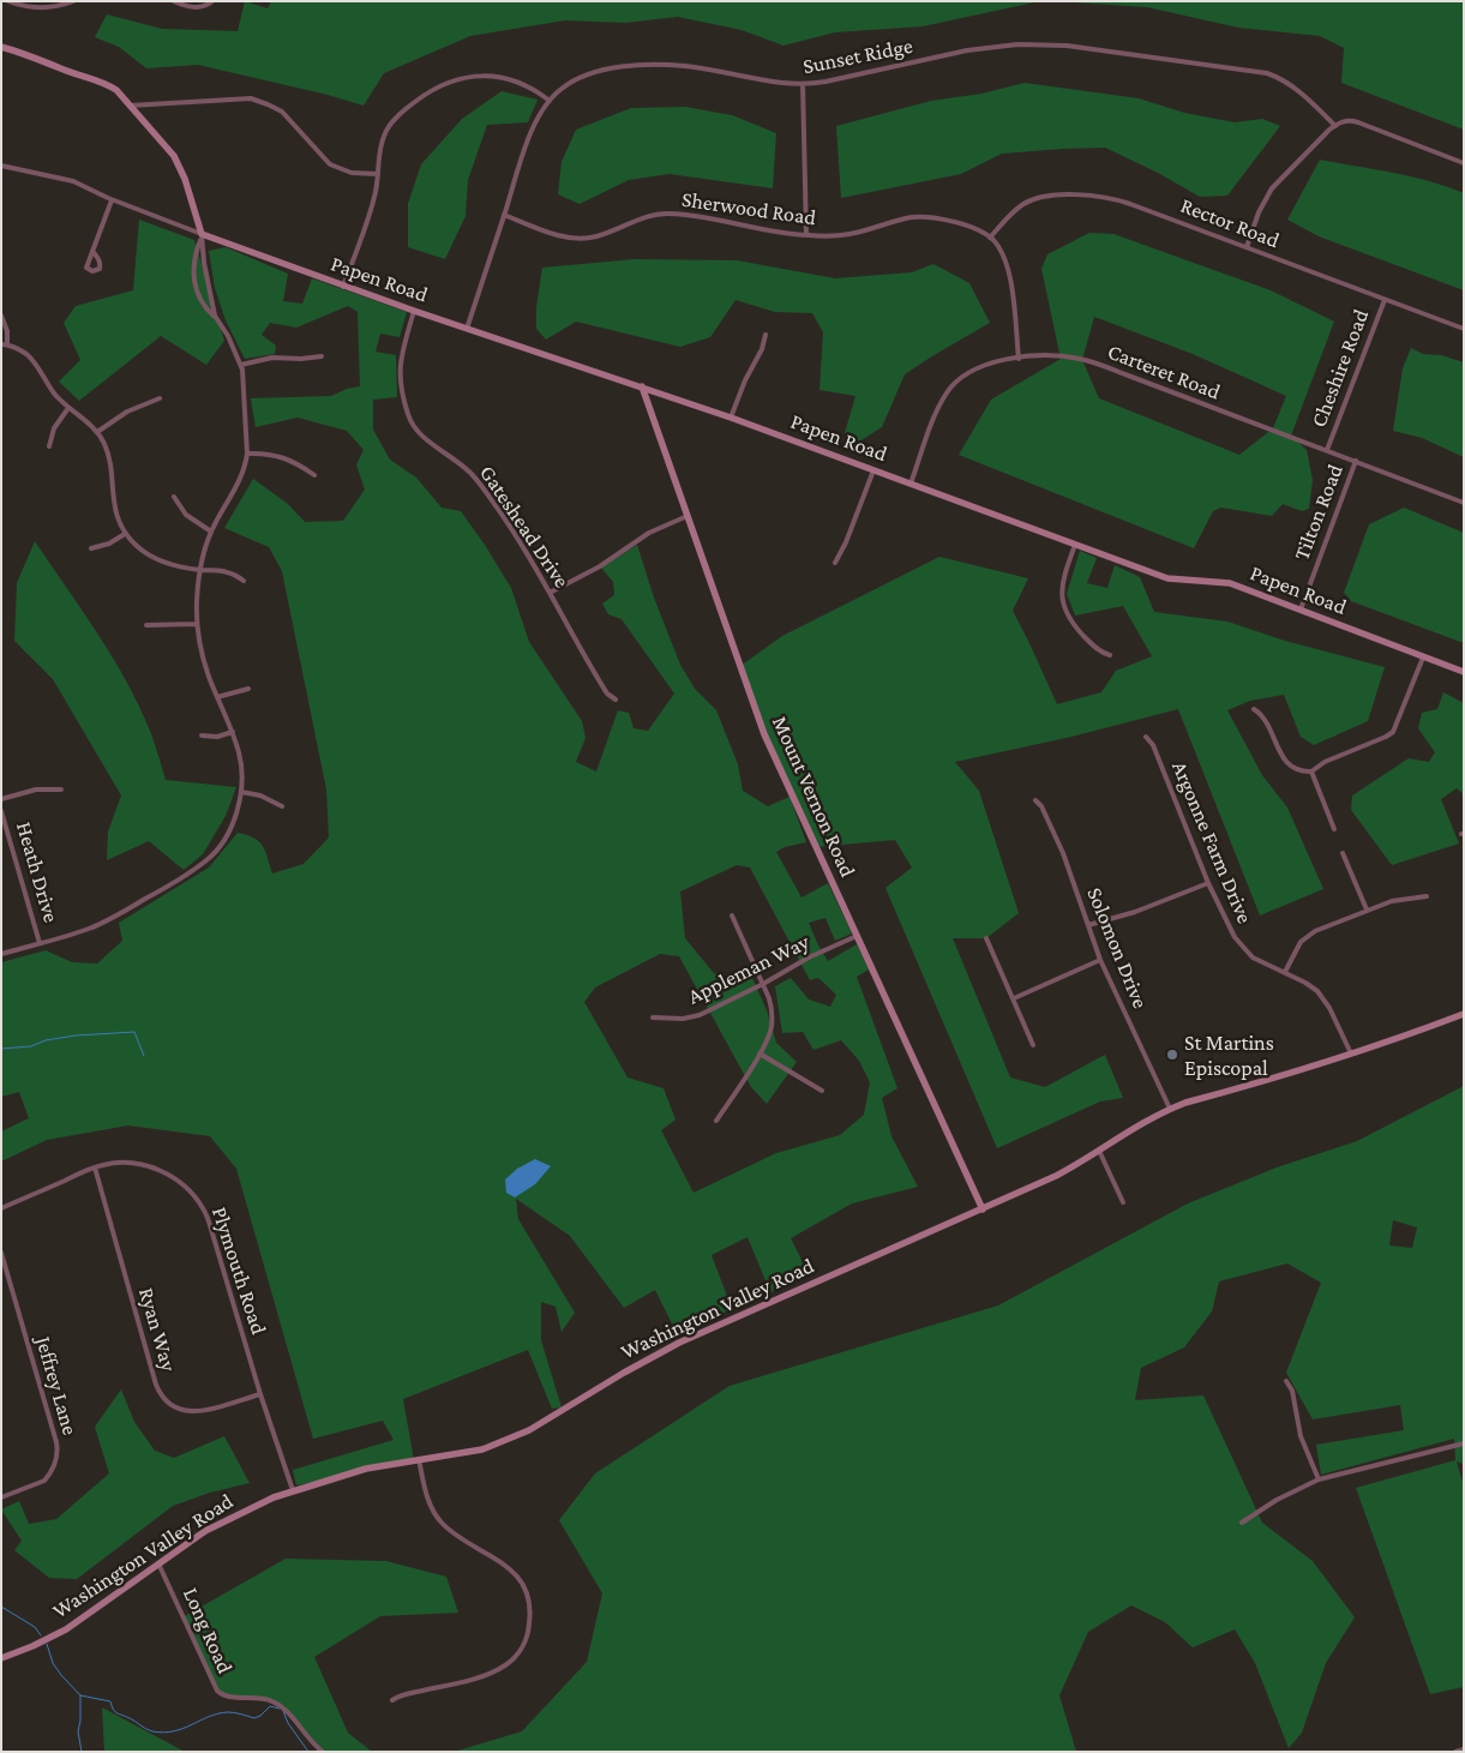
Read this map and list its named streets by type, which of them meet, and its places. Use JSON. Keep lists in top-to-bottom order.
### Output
{
  "streets": {
    "street": [
      "Sunset Ridge",
      "Sherwood Road",
      "Rector Road",
      "Papen Road",
      "Cheshire Road",
      "Carteret Road",
      "Tilton Road",
      "Gateshead Drive",
      "Mount Vernon Road",
      "Argonne Farm Drive",
      "Heath Drive",
      "Solomon Drive",
      "Appleman Way",
      "Plymouth Road",
      "Washington Valley Road",
      "Ryan Way",
      "Jeffrey Lane",
      "Long Road"
    ]
  },
  "crossings": [
    ["Sunset Ridge", "Sherwood Road"],
    ["Sunset Ridge", "Papen Road"],
    ["Sherwood Road", "Rector Road"],
    ["Rector Road", "Cheshire Road"],
    ["Papen Road", "Carteret Road"],
    ["Papen Road", "Tilton Road"],
    ["Papen Road", "Gateshead Drive"],
    ["Papen Road", "Mount Vernon Road"],
    ["Cheshire Road", "Carteret Road"],
    ["Carteret Road", "Tilton Road"],
    ["Mount Vernon Road", "Appleman Way"],
    ["Mount Vernon Road", "Washington Valley Road"],
    ["Argonne Farm Drive", "Washington Valley Road"],
    ["Solomon Drive", "Washington Valley Road"],
    ["Plymouth Road", "Washington Valley Road"],
    ["Plymouth Road", "Ryan Way"],
    ["Washington Valley Road", "Long Road"]
  ],
  "places": ["St Martins Episcopal"]
}
